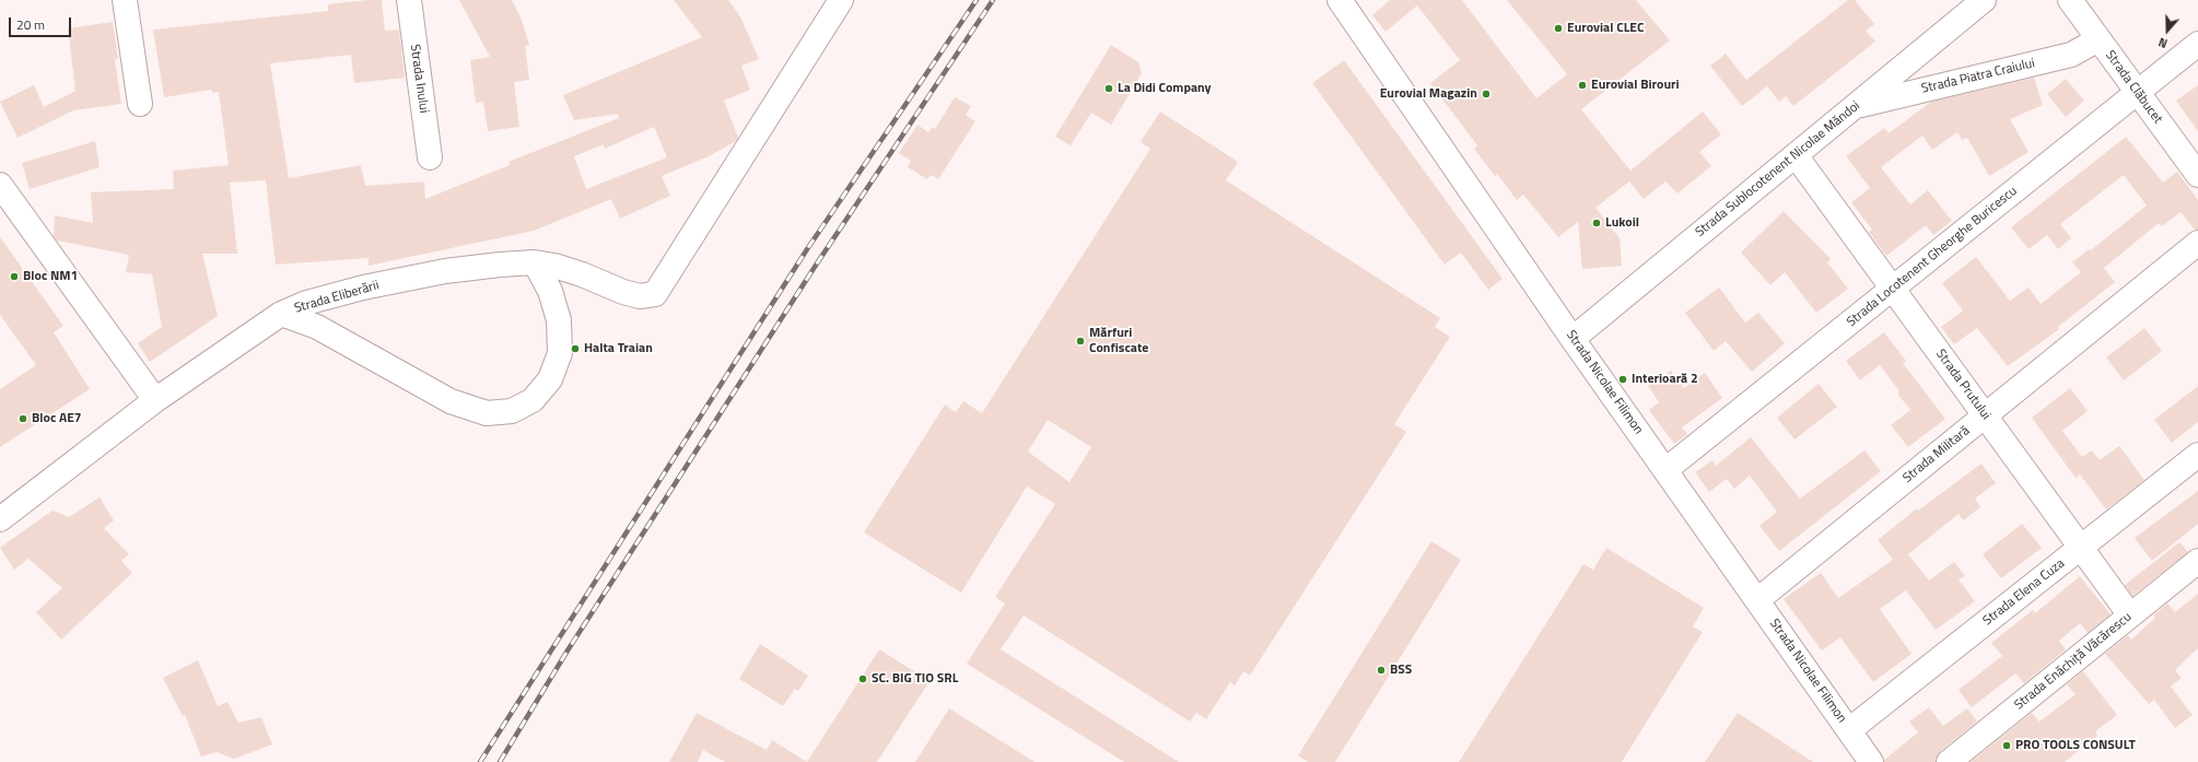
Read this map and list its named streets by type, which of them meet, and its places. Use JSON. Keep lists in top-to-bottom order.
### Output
{
  "streets": {
    "street": [
      "Strada Piatra Craiului",
      "Strada Inului",
      "Strada Clăbucet",
      "Strada Sublocotenent Nicolae Măndoi",
      "Strada Locotenent Gheorghe Buricescu",
      "Strada Eliberării",
      "Strada Nicolae Filimon",
      "Strada Prutului",
      "Strada Militară",
      "Strada Elena Cuza",
      "Strada Enăchiță Văcărescu"
    ]
  },
  "crossings": [
    ["Strada Piatra Craiului", "Strada Clăbucet"],
    ["Strada Piatra Craiului", "Strada Sublocotenent Nicolae Măndoi"],
    ["Strada Clăbucet", "Strada Locotenent Gheorghe Buricescu"],
    ["Strada Sublocotenent Nicolae Măndoi", "Strada Nicolae Filimon"],
    ["Strada Sublocotenent Nicolae Măndoi", "Strada Prutului"],
    ["Strada Locotenent Gheorghe Buricescu", "Strada Nicolae Filimon"],
    ["Strada Locotenent Gheorghe Buricescu", "Strada Prutului"],
    ["Strada Nicolae Filimon", "Strada Militară"],
    ["Strada Nicolae Filimon", "Strada Elena Cuza"],
    ["Strada Prutului", "Strada Militară"],
    ["Strada Prutului", "Strada Elena Cuza"],
    ["Strada Prutului", "Strada Enăchiță Văcărescu"]
  ],
  "places": [
    "Eurovial CLEC",
    "Eurovial Birouri",
    "La Didi Company",
    "Eurovial Magazin",
    "Lukoil",
    "Bloc NM1",
    "Mărfuri Confiscate",
    "Halta Traian",
    "Interioară 2",
    "Bloc AE7",
    "BSS",
    "SC. BIG TIO SRL",
    "PRO TOOLS CONSULT"
  ],
  "scale_bar": "20 m",
  "north": "bottom"
}
